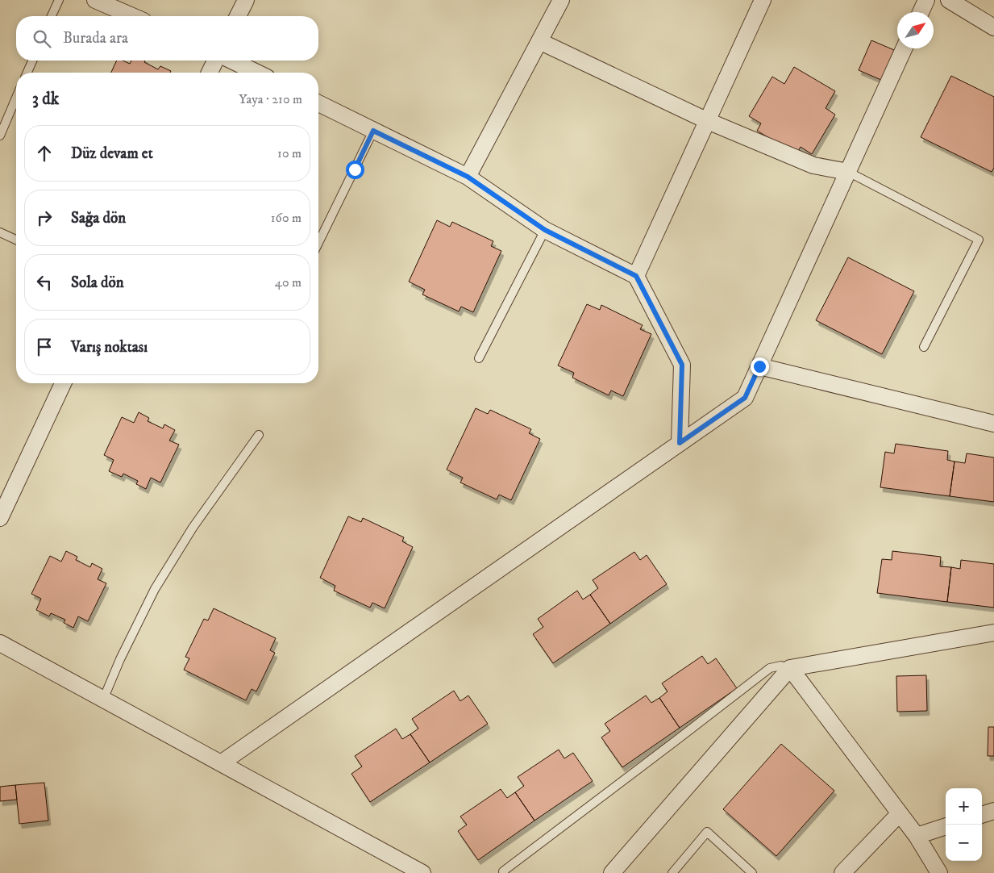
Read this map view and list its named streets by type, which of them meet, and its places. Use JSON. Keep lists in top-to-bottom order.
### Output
{
  "north": "top right",
  "page": {
    "search": "Burada ara",
    "heading": ["3 dk", "Yaya · 210 m"],
    "list": [
      ["Düz devam et", "10 m"],
      ["Sağa dön", "160 m"],
      ["Sola dön", "40 m"],
      "Varış noktası"
    ],
    "map_buttons": ["+", "−"]
  }
}
